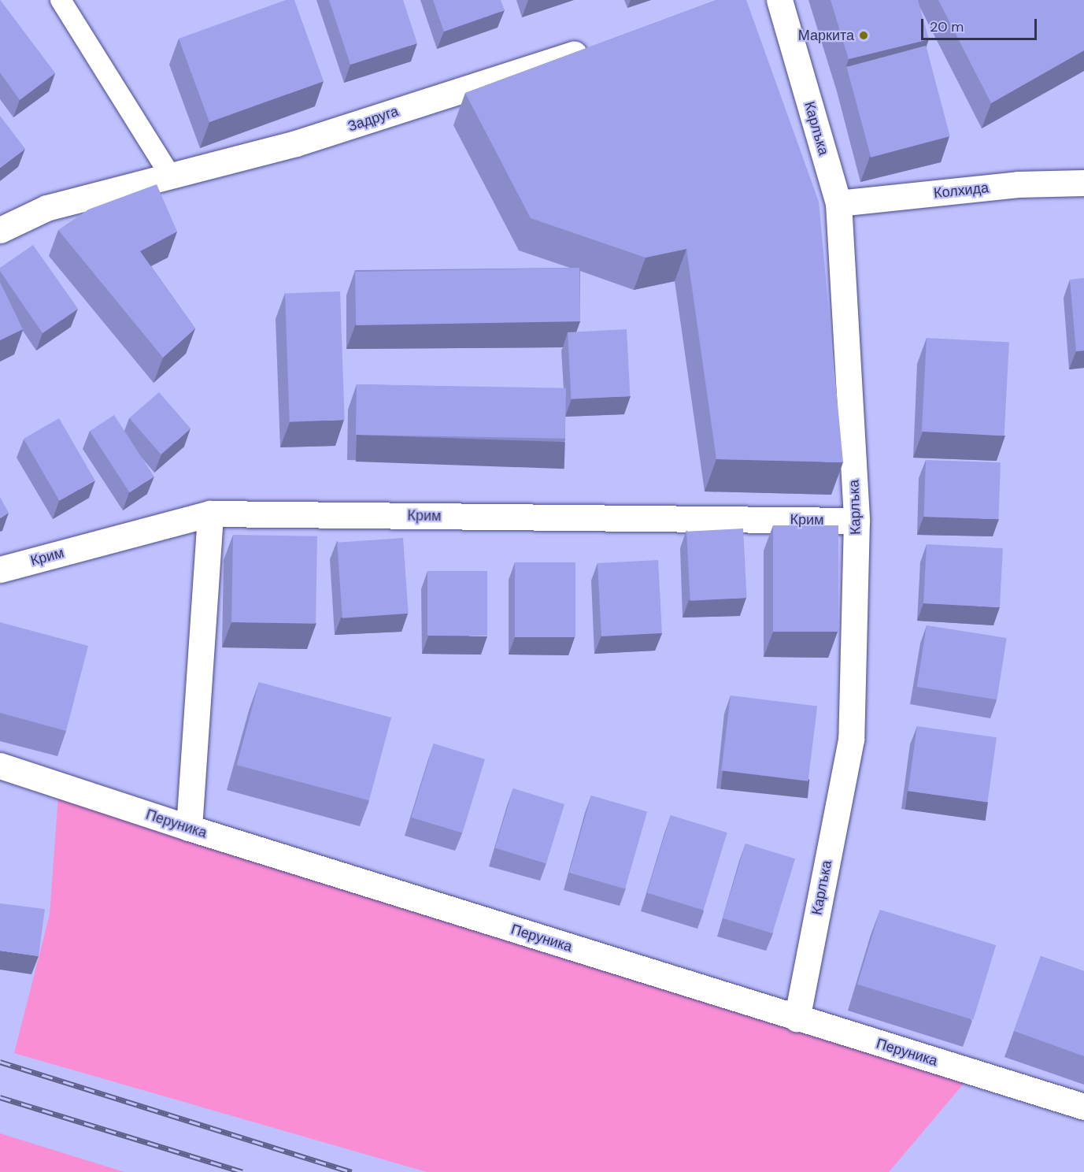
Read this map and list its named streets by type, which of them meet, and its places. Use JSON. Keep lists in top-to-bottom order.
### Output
{
  "streets": {
    "street": [
      "Задруга",
      "Карлъка",
      "Колхида",
      "Крим",
      "Перуника"
    ]
  },
  "crossings": [
    ["Карлъка", "Колхида"],
    ["Карлъка", "Крим"],
    ["Карлъка", "Перуника"]
  ],
  "places": ["Маркита"],
  "scale_bar": "20 m"
}
